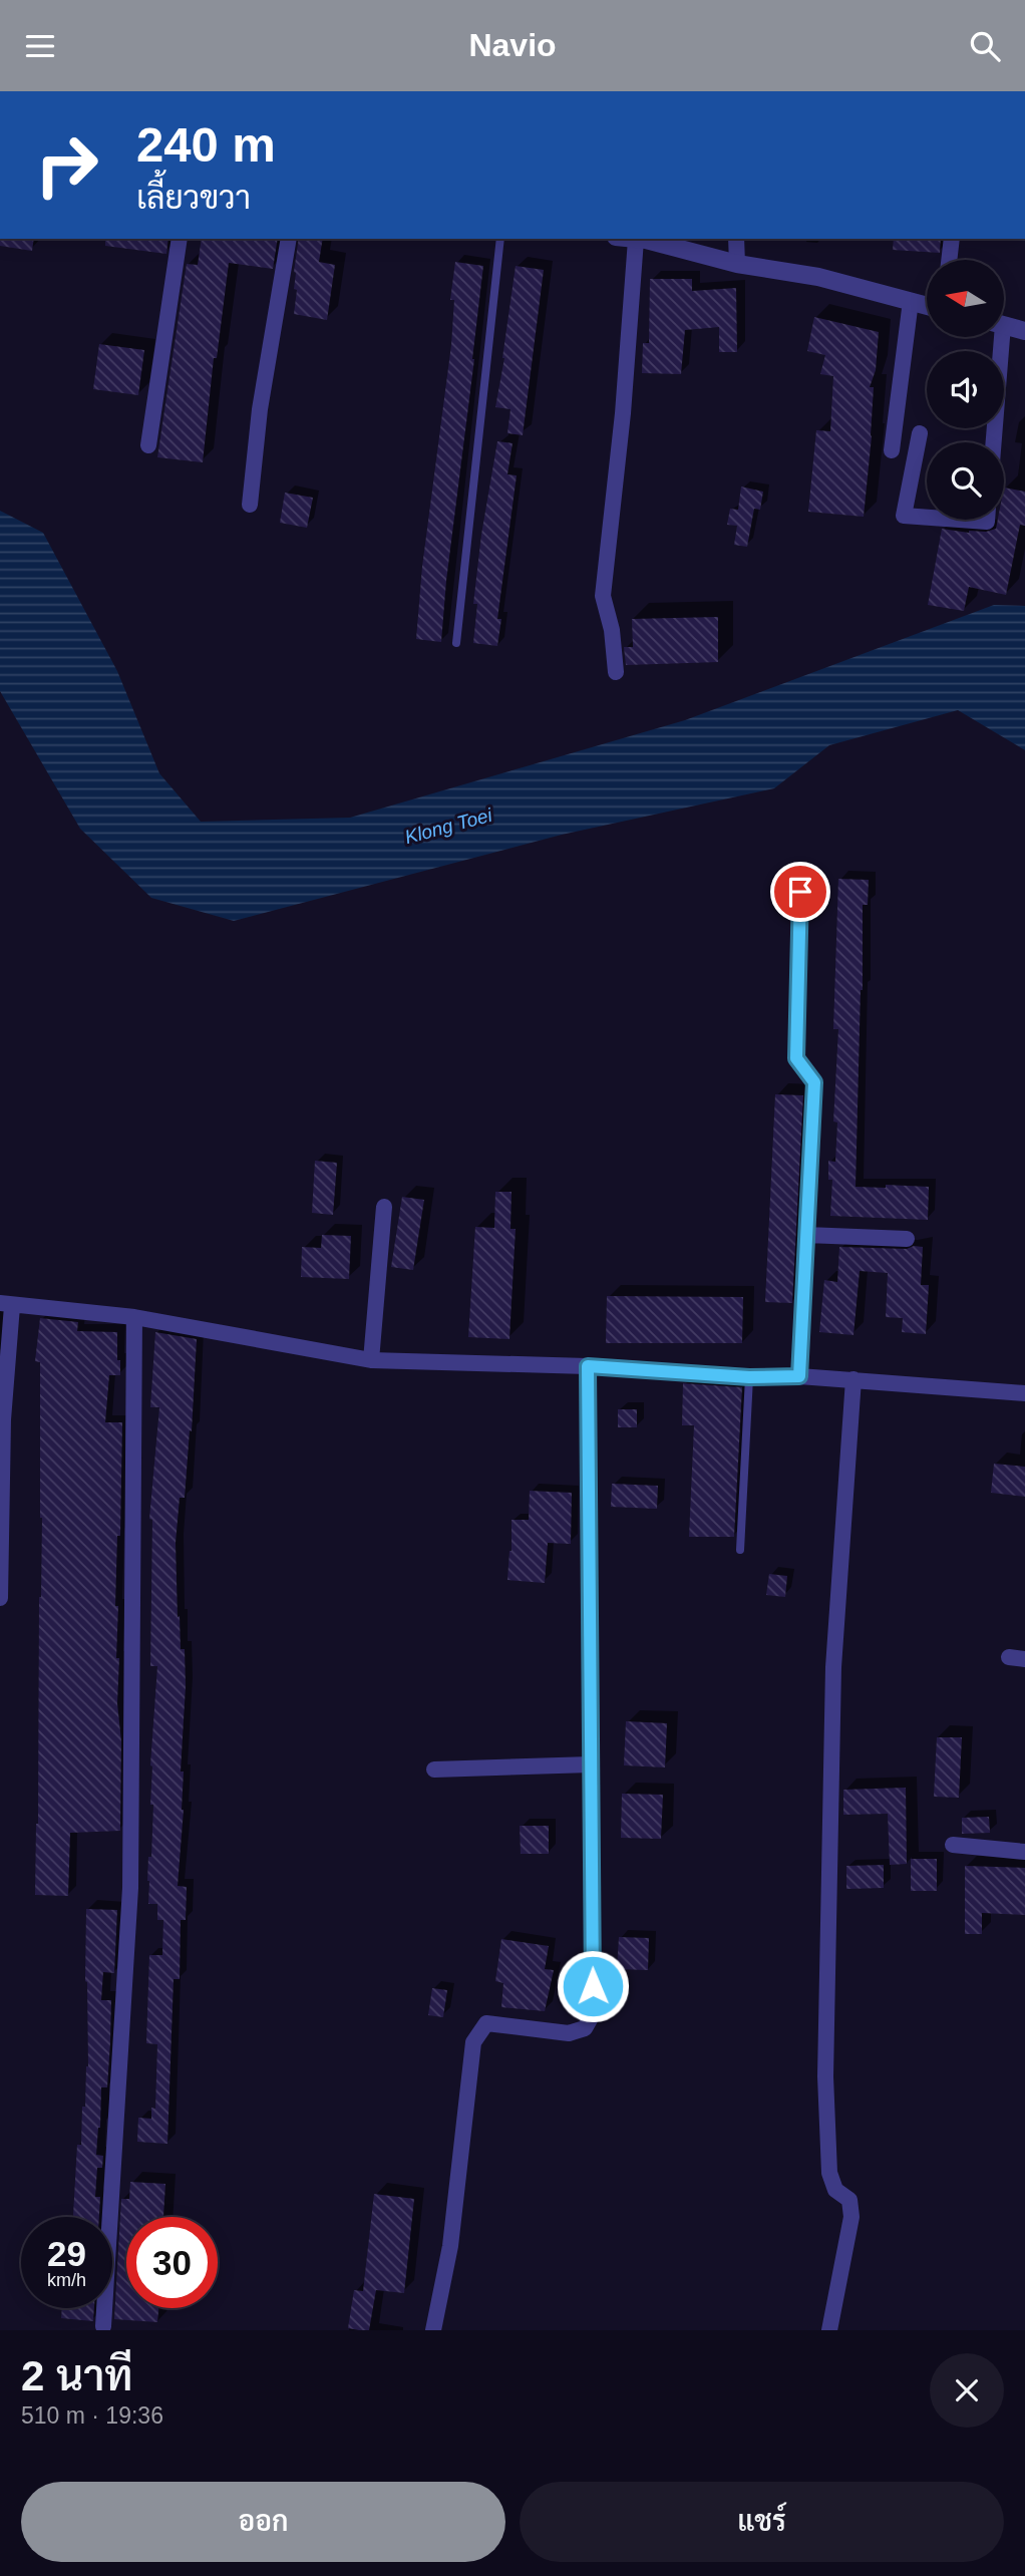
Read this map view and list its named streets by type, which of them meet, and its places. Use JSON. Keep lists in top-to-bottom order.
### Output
{
  "water": ["Klong Toei"],
  "north": "left",
  "page": {
    "header": "Navio",
    "turn": ["240 m", "เลี้ยวขวา"],
    "speed": "29 km/h",
    "limit": "30",
    "heading": ["2 นาที", "510 m · 19:36"],
    "buttons": ["ออก", "แชร์"]
  }
}
